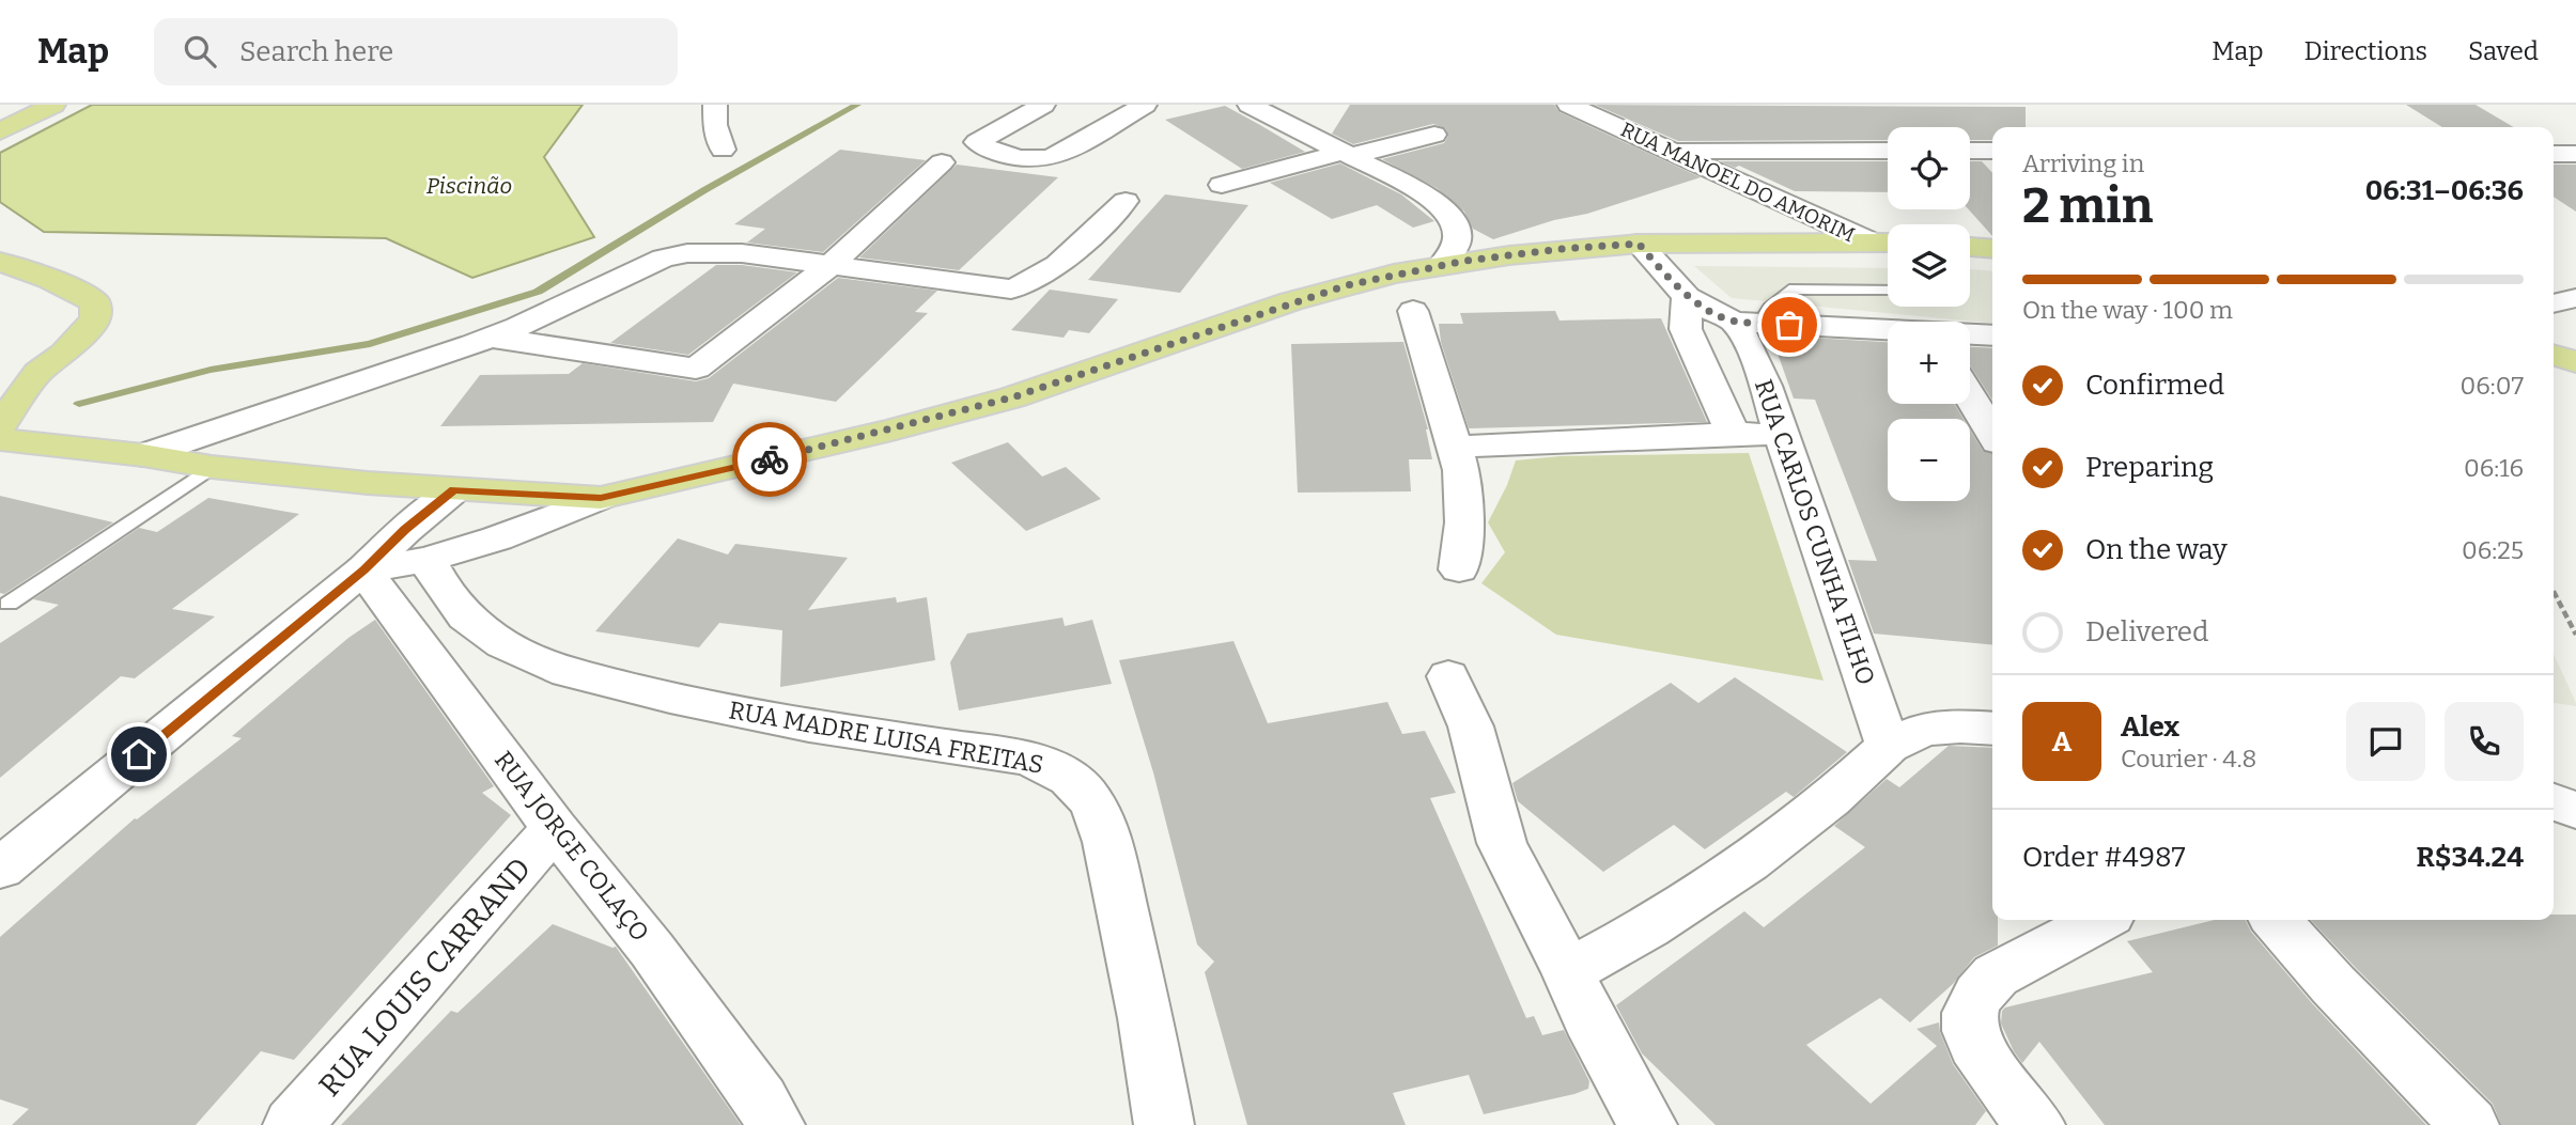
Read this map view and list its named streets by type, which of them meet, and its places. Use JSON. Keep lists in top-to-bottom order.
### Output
{
  "streets": {
    "street": [
      "RUA MANOEL DO AMORIM",
      "RUA CARLOS CUNHA FILHO",
      "RUA MADRE LUISA FREITAS",
      "RUA JORGE COLAÇO",
      "RUA LOUIS CARRAND"
    ]
  },
  "crossings": [
    ["RUA JORGE COLAÇO", "RUA LOUIS CARRAND"]
  ],
  "water": ["Piscinão"],
  "page": {
    "header": "Map",
    "search": "Search here",
    "nav": ["Map", "Directions", "Saved"],
    "map_buttons": ["+", "−"],
    "heading": ["2 min", "Arriving in", "06:31–06:36"],
    "panel": [
      "Alex",
      "Courier · 4.8",
      "Order #4987",
      "R$34.24"
    ],
    "bar": "On the way · 100 m",
    "list": [
      ["Confirmed", "06:07"],
      ["Preparing", "06:16"],
      ["On the way", "06:25"],
      "Delivered"
    ],
    "round": "A"
  }
}
